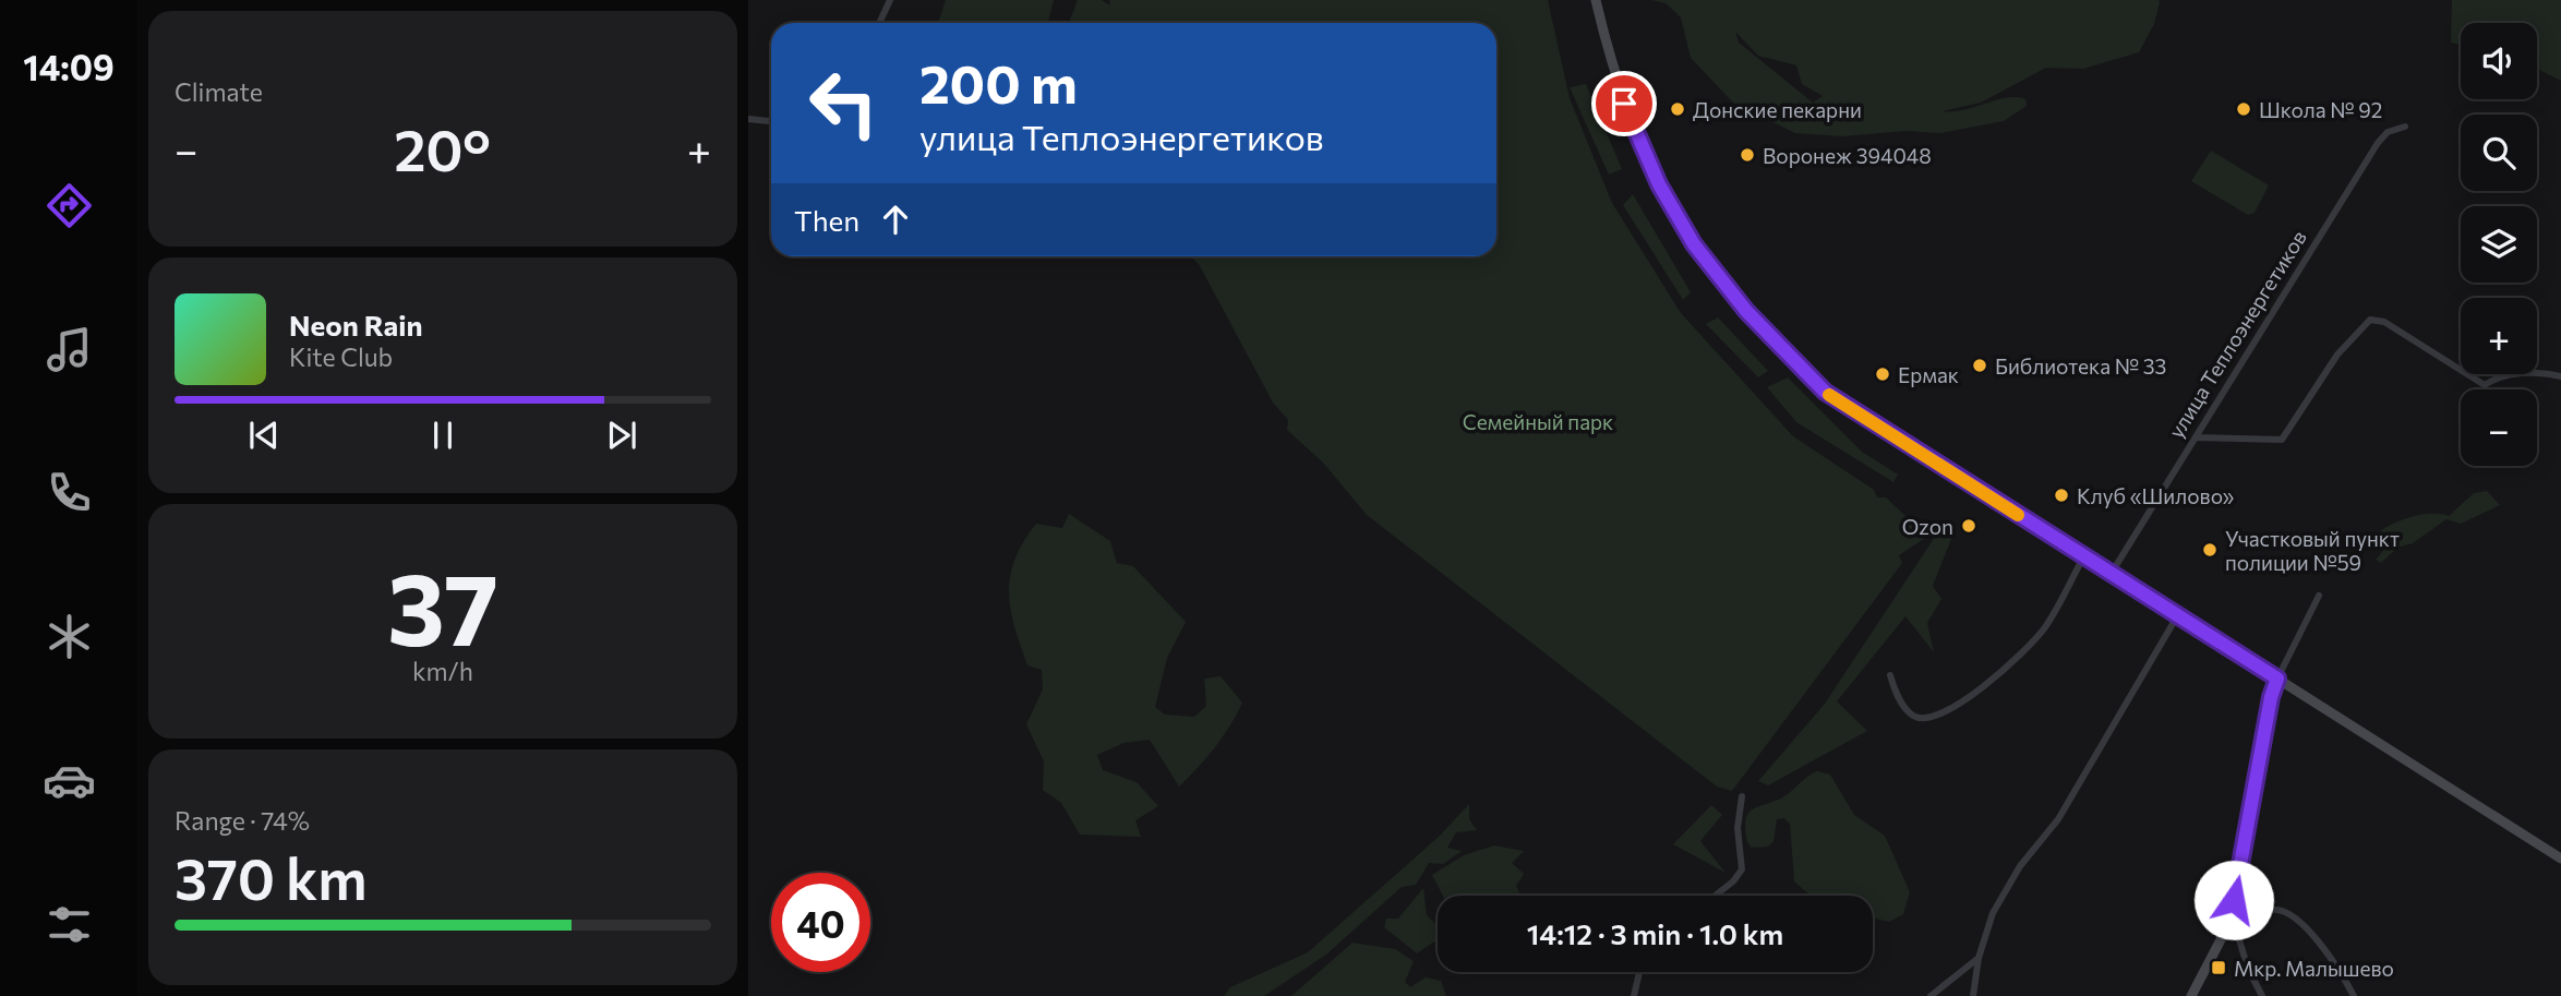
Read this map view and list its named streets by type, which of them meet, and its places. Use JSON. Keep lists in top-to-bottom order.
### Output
{
  "streets": {
    "street": ["улица Теплоэнергетиков"]
  },
  "parks": ["Семейный парк"],
  "places": {
    "other": [
      "Донские пекарни",
      "Школа № 92",
      "Воронеж 394048",
      "Библиотека № 33",
      "Ермак",
      "Клуб «Шилово»",
      "Ozon",
      "Участковый пункт полиции №59"
    ],
    "transit": ["Мкр. Малышево"]
  },
  "page": {
    "tabs": "14:09",
    "tile": [
      "Climate",
      ["37", "km/h"],
      ["Range · 74%", "370 km"]
    ],
    "map_buttons": ["+", "−"],
    "turn": ["200 m", "улица Теплоэнергетиков"],
    "heat": ["−", "20°", "+"],
    "then": "Then",
    "song": ["Neon Rain", "Kite Club"],
    "limit": "40",
    "trip": "14:12 · 3 min · 1.0 km"
  }
}
